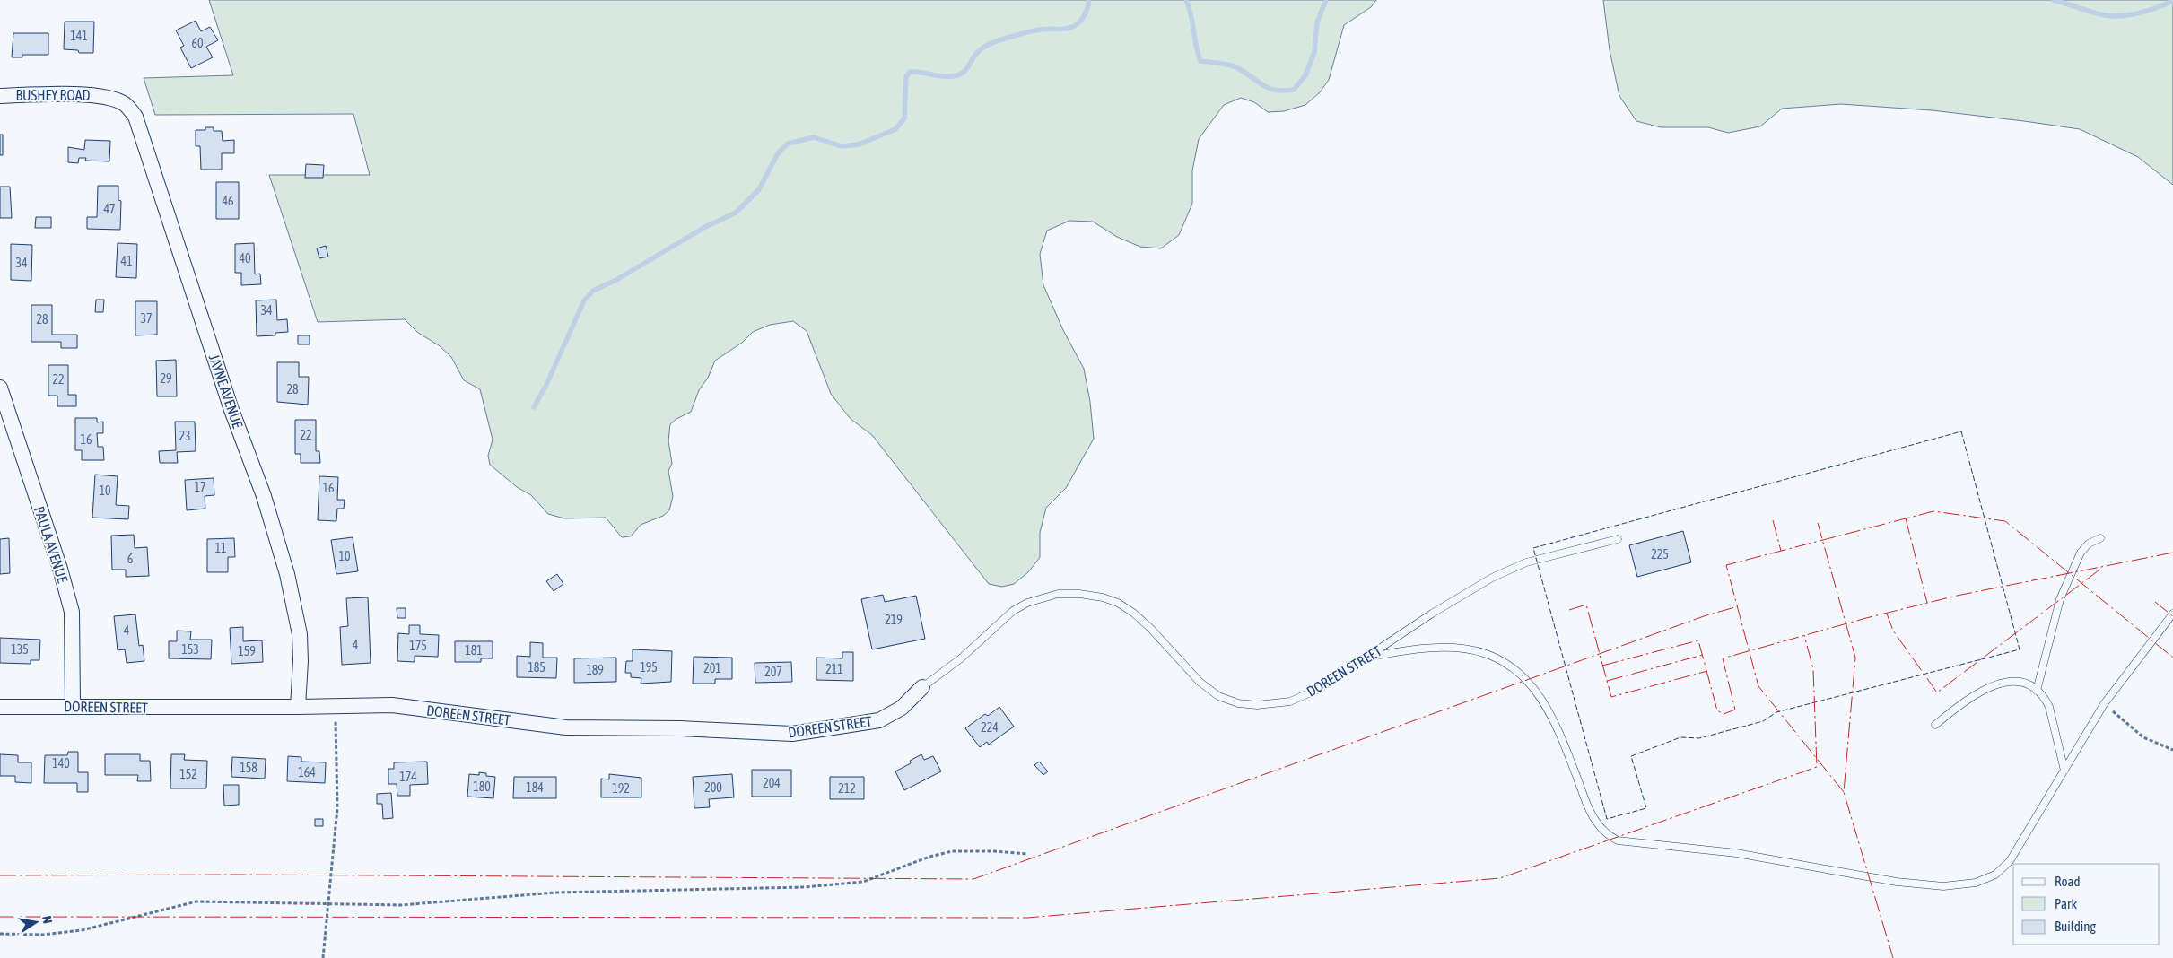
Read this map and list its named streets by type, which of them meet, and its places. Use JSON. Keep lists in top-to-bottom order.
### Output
{
  "streets": {
    "street": [
      "BUSHEY ROAD",
      "JAYNE AVENUE",
      "PAULA AVENUE",
      "DOREEN STREET"
    ]
  },
  "crossings": [
    ["BUSHEY ROAD", "JAYNE AVENUE"],
    ["JAYNE AVENUE", "DOREEN STREET"],
    ["PAULA AVENUE", "DOREEN STREET"]
  ],
  "house_numbers": [
    "141",
    "60",
    "46",
    "47",
    "40",
    "41",
    "34",
    "34",
    "37",
    "28",
    "29",
    "22",
    "28",
    "22",
    "23",
    "16",
    "17",
    "16",
    "10",
    "11",
    "225",
    "10",
    "6",
    "219",
    "4",
    "4",
    "175",
    "135",
    "153",
    "181",
    "159",
    "185",
    "195",
    "201",
    "211",
    "189",
    "207",
    "224",
    "140",
    "158",
    "164",
    "152",
    "174",
    "204",
    "180",
    "184",
    "200",
    "192",
    "212"
  ],
  "legend": ["Road", "Park", "Building"],
  "north": "right"
}
